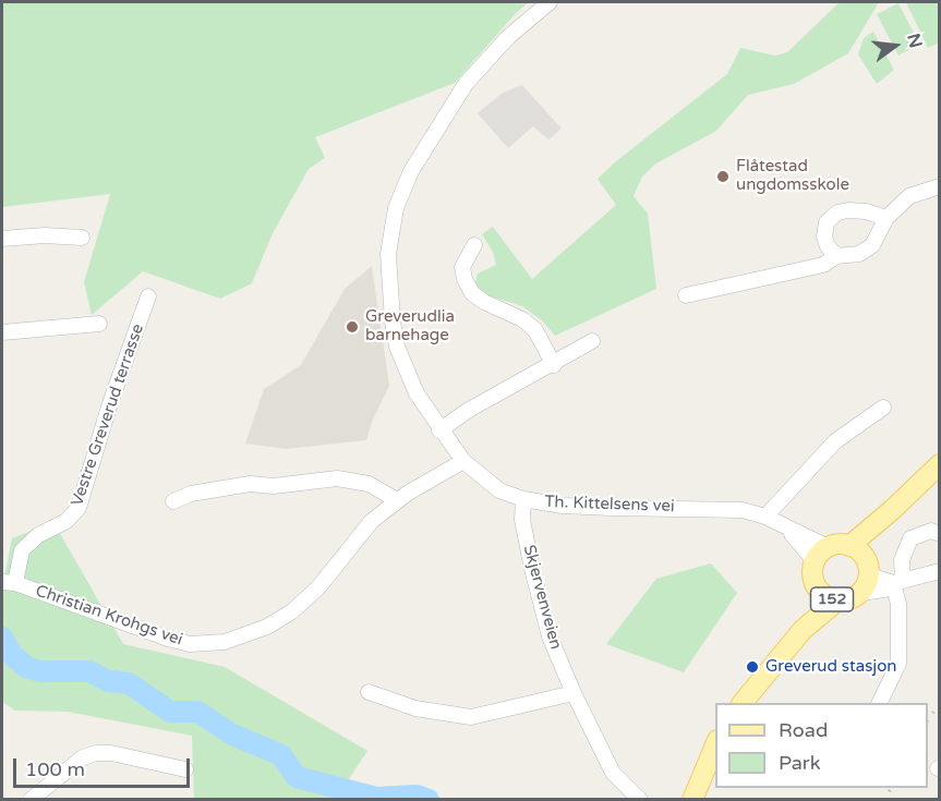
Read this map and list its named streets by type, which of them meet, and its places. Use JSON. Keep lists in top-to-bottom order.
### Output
{
  "streets": {
    "main road": ["152"],
    "street": [
      "Vestre Greverud terrasse",
      "Th. Kittelsens vei",
      "Skjervenveien",
      "Christian Krohgs vei"
    ]
  },
  "crossings": [
    ["Vestre Greverud terrasse", "Christian Krohgs vei"],
    ["Th. Kittelsens vei", "Skjervenveien"],
    ["Th. Kittelsens vei", "152"],
    ["Th. Kittelsens vei", "Christian Krohgs vei"]
  ],
  "places": ["Flåtestad ungdomsskole", "Greverudlia barnehage", "Greverud stasjon"],
  "legend": ["Road", "Park"],
  "scale_bar": "100 m",
  "north": "right"
}
